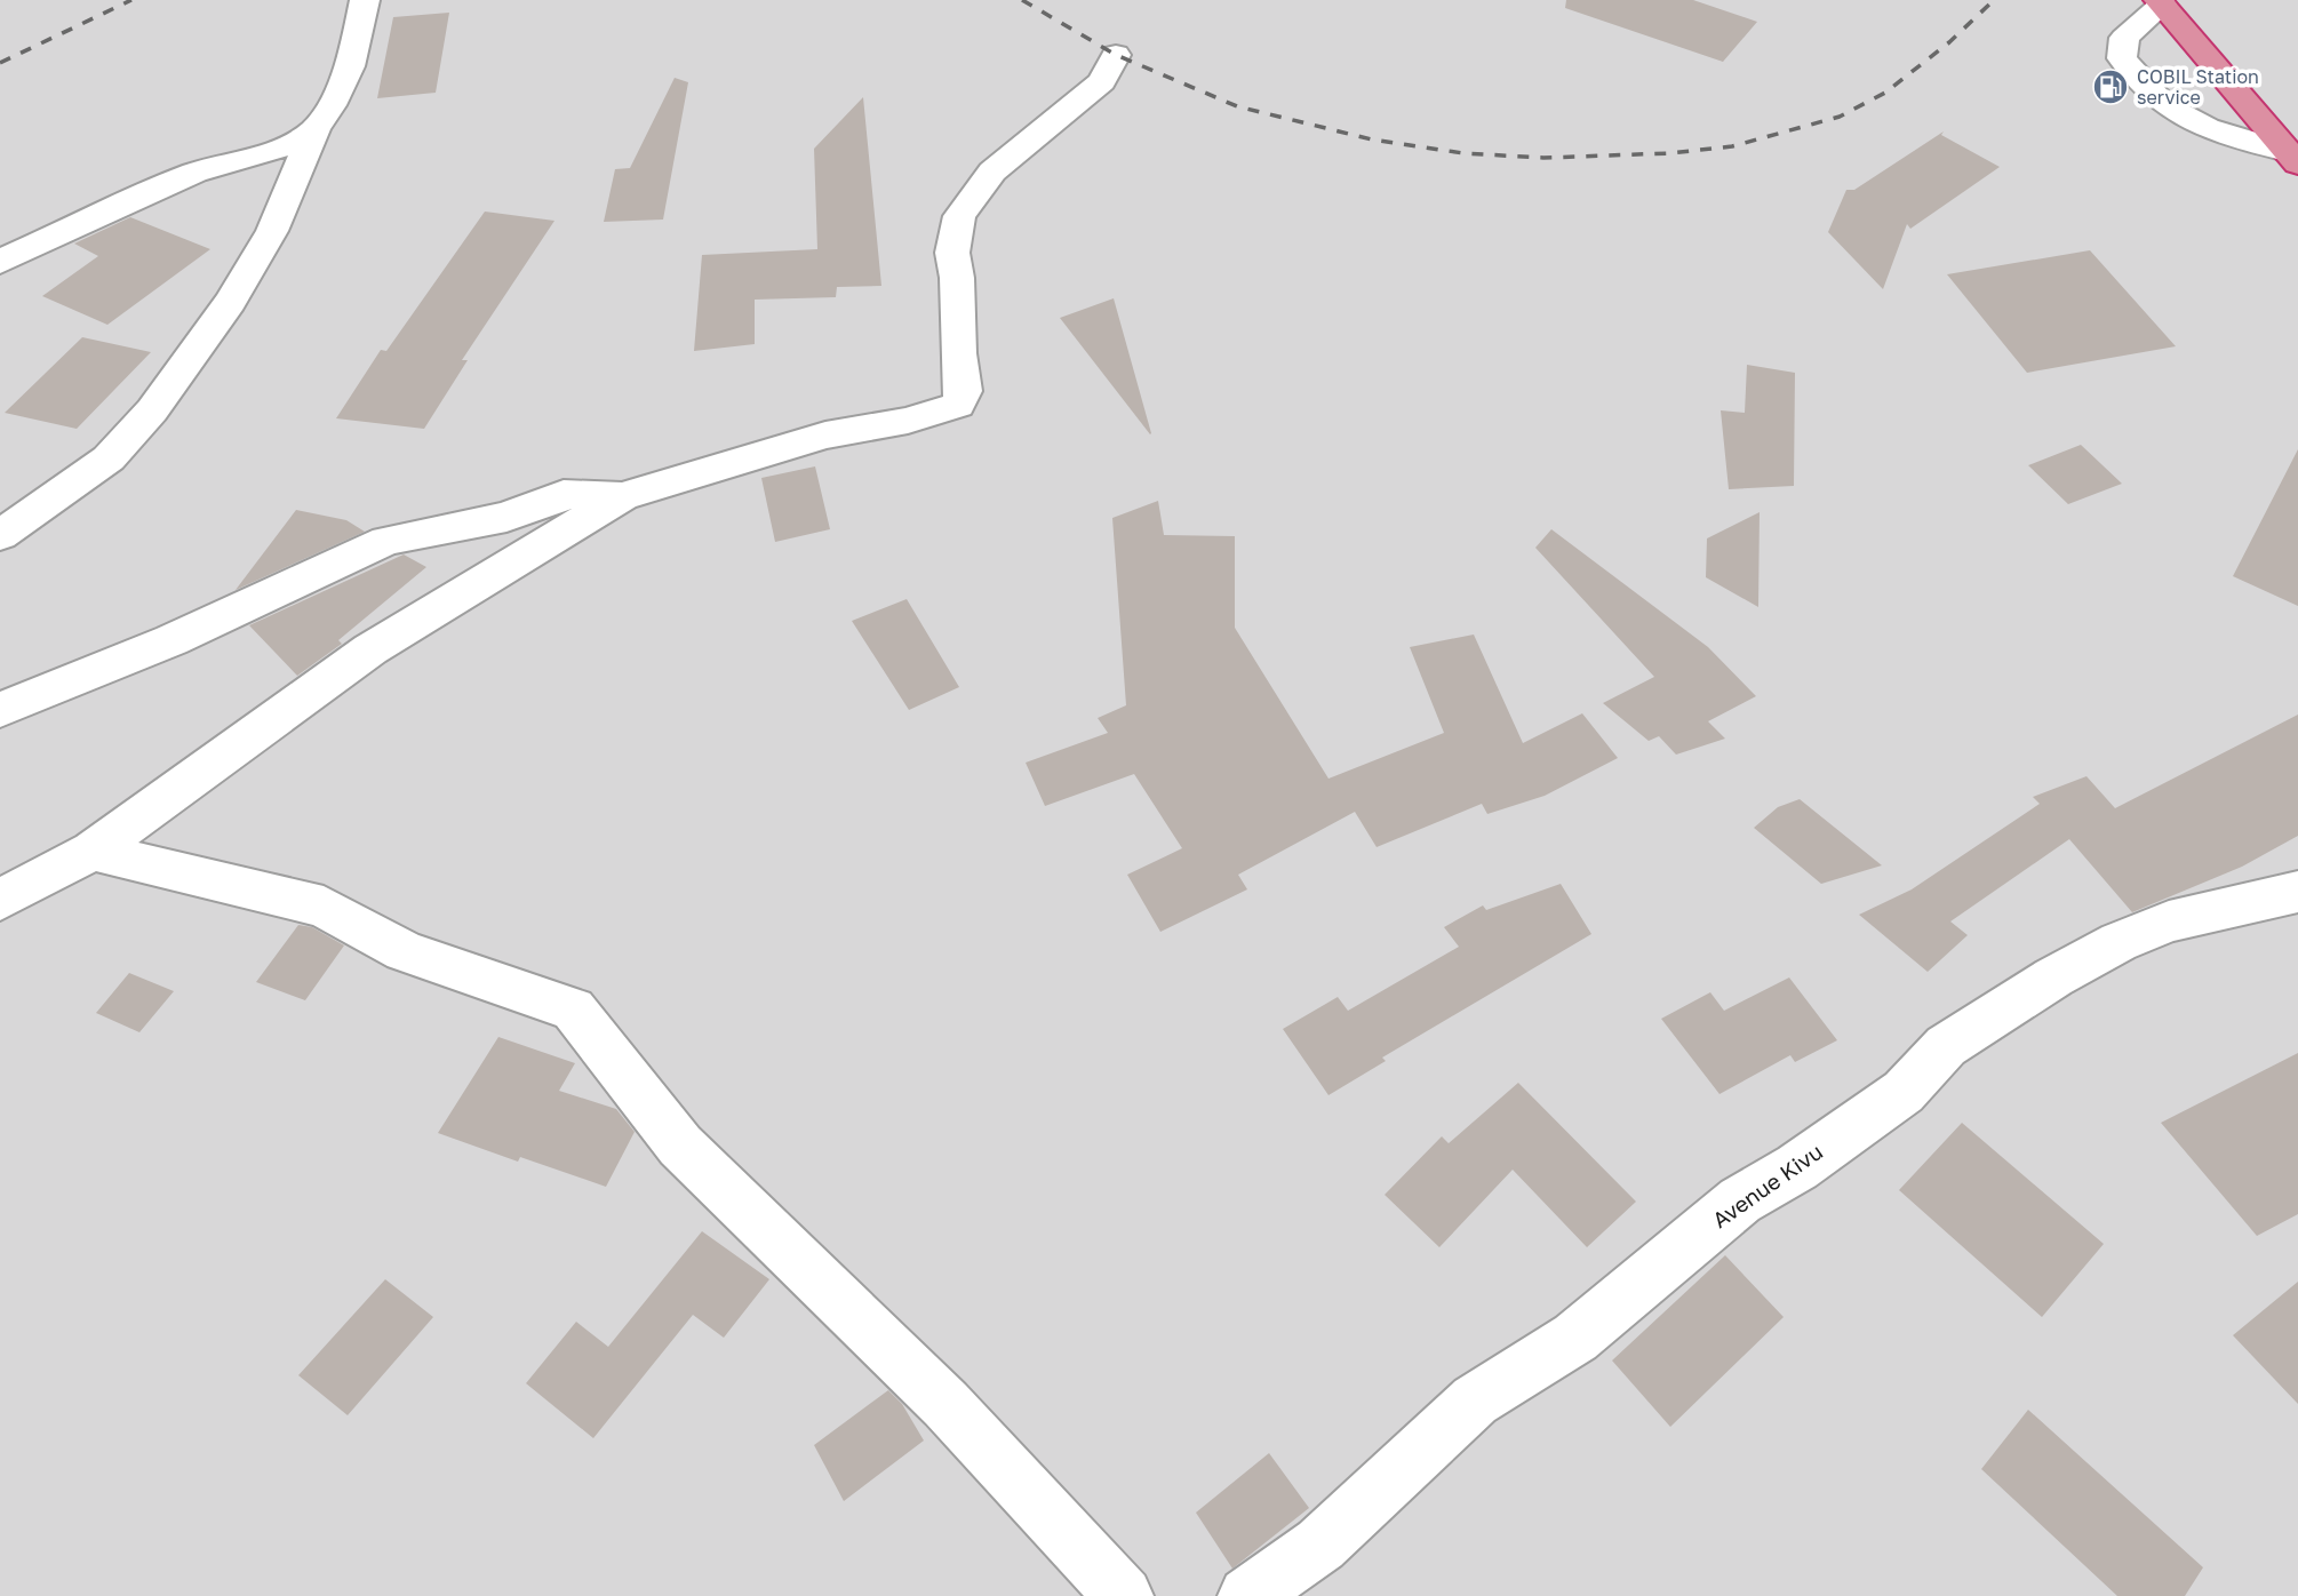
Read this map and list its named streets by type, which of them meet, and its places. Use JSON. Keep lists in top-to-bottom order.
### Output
{
  "streets": {
    "street": ["Avenue Kivu"]
  },
  "places": {
    "fuel station": ["COBIL Station service"]
  }
}
